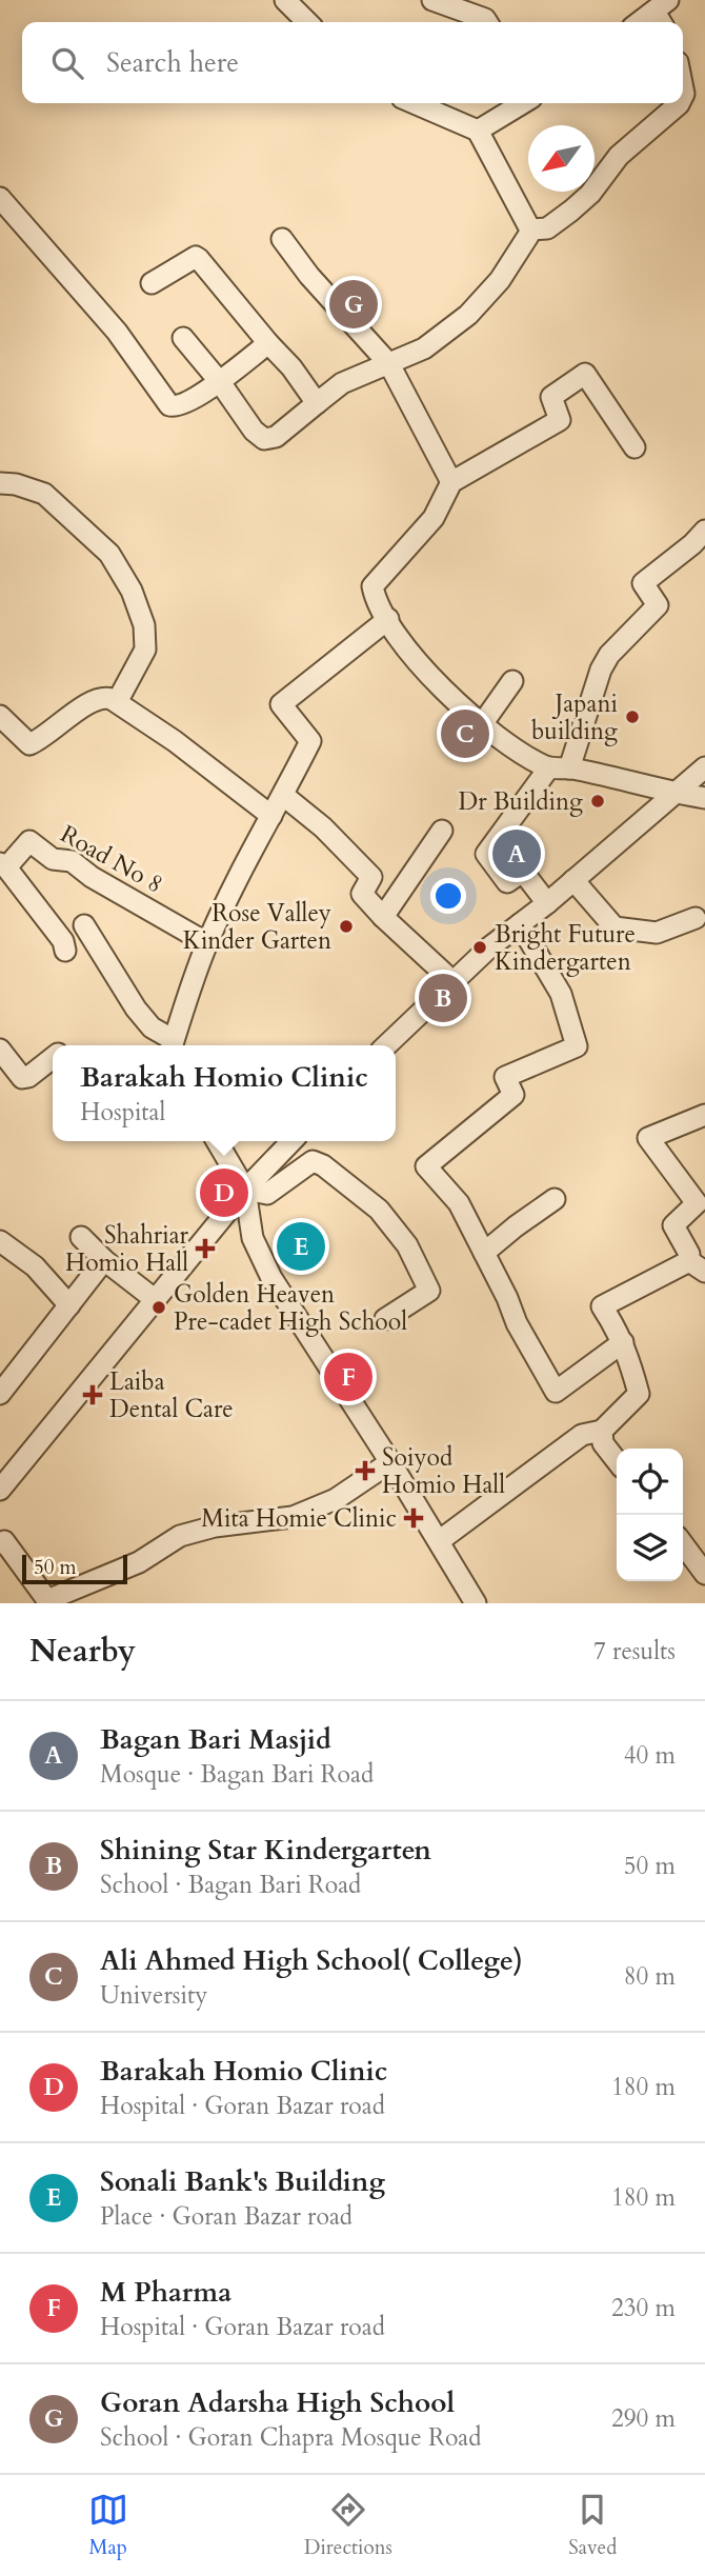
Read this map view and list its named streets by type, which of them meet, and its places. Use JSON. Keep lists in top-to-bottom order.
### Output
{
  "streets": {
    "street": ["Road No 8"]
  },
  "places": {
    "other": [
      "Japani building",
      "Dr Building",
      "Rose Valley Kinder Garten",
      "Bright Future Kindergarten",
      "Golden Heaven Pre-cadet High School"
    ],
    "health": [
      "Shahriar Homio Hall",
      "Laiba Dental Care",
      "Soiyod Homio Hall",
      "Mita Homie Clinic"
    ]
  },
  "scale_bar": "50 m",
  "north": "bottom left",
  "page": {
    "search": "Search here",
    "pins": [
      "G",
      "C",
      "A",
      "B",
      "D",
      "E",
      "F"
    ],
    "popup": ["Barakah Homio Clinic", "Hospital"],
    "scale": "50 m",
    "heading": ["Nearby", "7 results"],
    "list": [
      {
        "mark": "A",
        "name": "Bagan Bari Masjid",
        "note": "Mosque · Bagan Bari Road",
        "value": "40 m"
      },
      {
        "mark": "B",
        "name": "Shining Star Kindergarten",
        "note": "School · Bagan Bari Road",
        "value": "50 m"
      },
      {
        "mark": "C",
        "name": "Ali Ahmed High School( College)",
        "note": "University",
        "value": "80 m"
      },
      {
        "mark": "D",
        "name": "Barakah Homio Clinic",
        "note": "Hospital · Goran Bazar road",
        "value": "180 m"
      },
      {
        "mark": "E",
        "name": "Sonali Bank's Building",
        "note": "Place · Goran Bazar road",
        "value": "180 m"
      },
      {
        "mark": "F",
        "name": "M Pharma",
        "note": "Hospital · Goran Bazar road",
        "value": "230 m"
      },
      {
        "mark": "G",
        "name": "Goran Adarsha High School",
        "note": "School · Goran Chapra Mosque Road",
        "value": "290 m"
      }
    ],
    "nav": ["Map", "Directions", "Saved"]
  }
}
